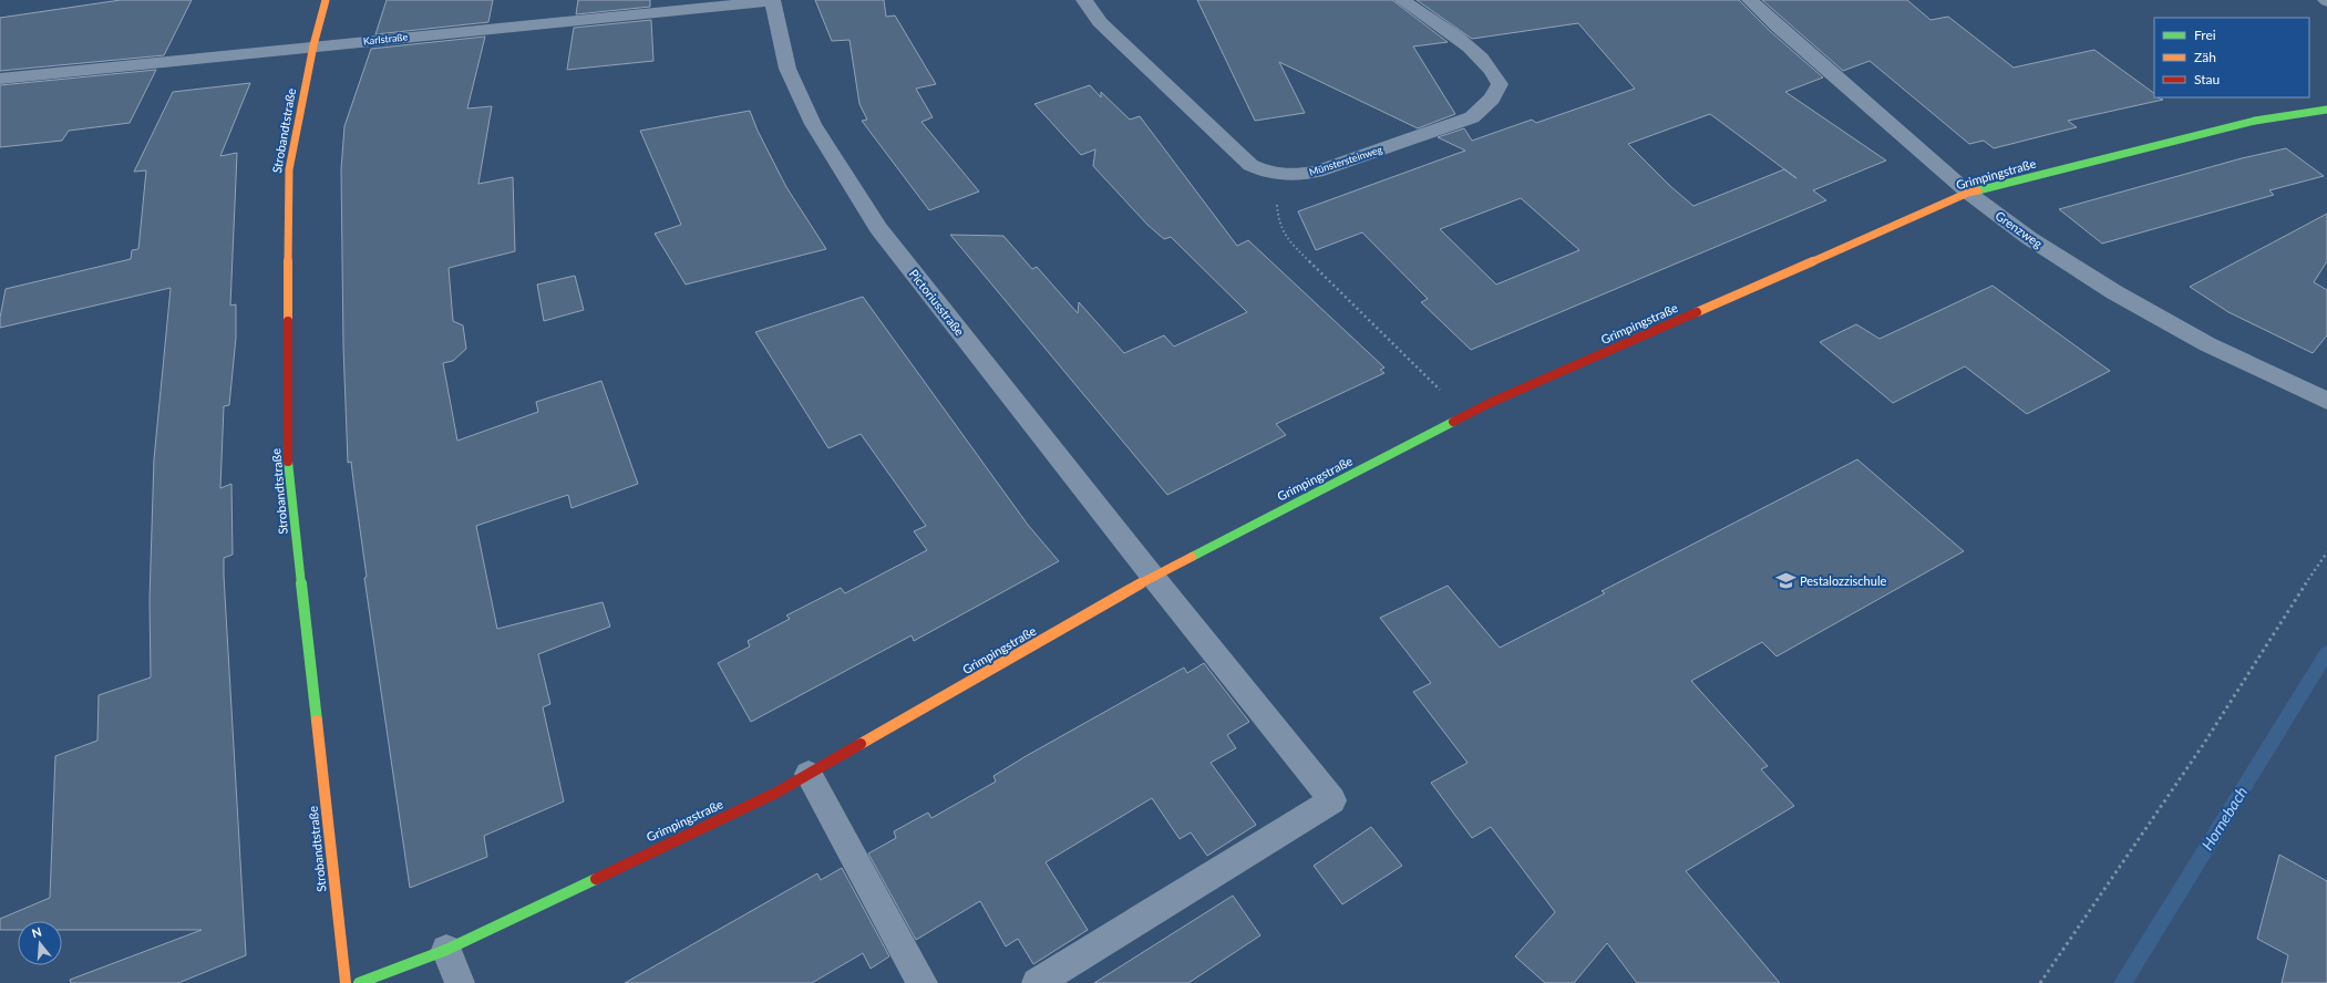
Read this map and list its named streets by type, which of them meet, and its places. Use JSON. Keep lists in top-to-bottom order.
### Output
{
  "streets": {
    "street": [
      "Karlstraße",
      "Strobandtstraße",
      "Münstersteinweg",
      "Grimpingstraße",
      "Grenzweg",
      "Pictoriusstraße"
    ]
  },
  "crossings": [
    ["Karlstraße", "Strobandtstraße"],
    ["Karlstraße", "Pictoriusstraße"],
    ["Grimpingstraße", "Grenzweg"],
    ["Grimpingstraße", "Pictoriusstraße"]
  ],
  "water": ["Hornebach"],
  "places": {
    "school or university": ["Pestalozzischule"]
  },
  "legend": ["Frei", "Zäh", "Stau"],
  "north": "top"
}
